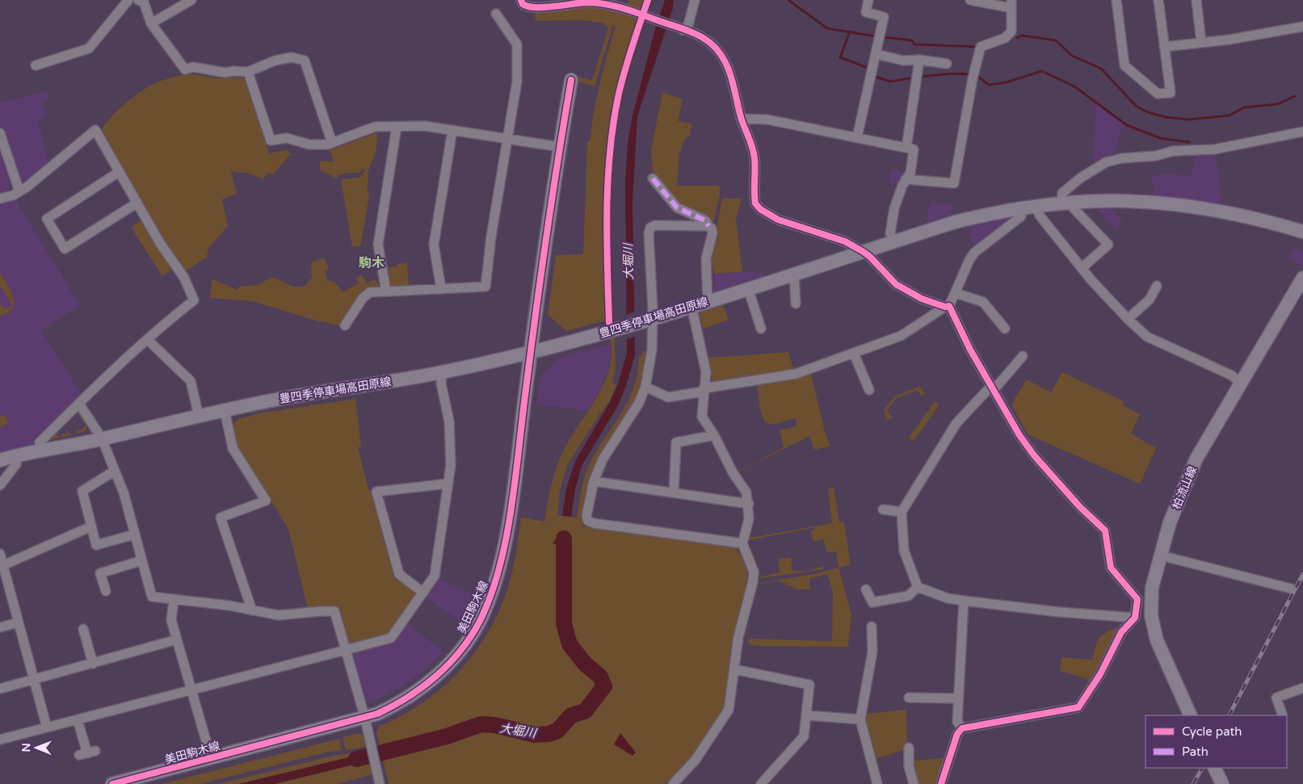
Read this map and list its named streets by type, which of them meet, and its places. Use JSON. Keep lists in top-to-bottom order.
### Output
{
  "streets": {
    "main road": ["豊四季停車場高田原線", "柏流山線", "美田駒木線"]
  },
  "crossings": [
    ["豊四季停車場高田原線", "美田駒木線"]
  ],
  "districts": ["駒木"],
  "water": ["大堀川"],
  "legend": ["Cycle path", "Path"],
  "north": "left"
}
